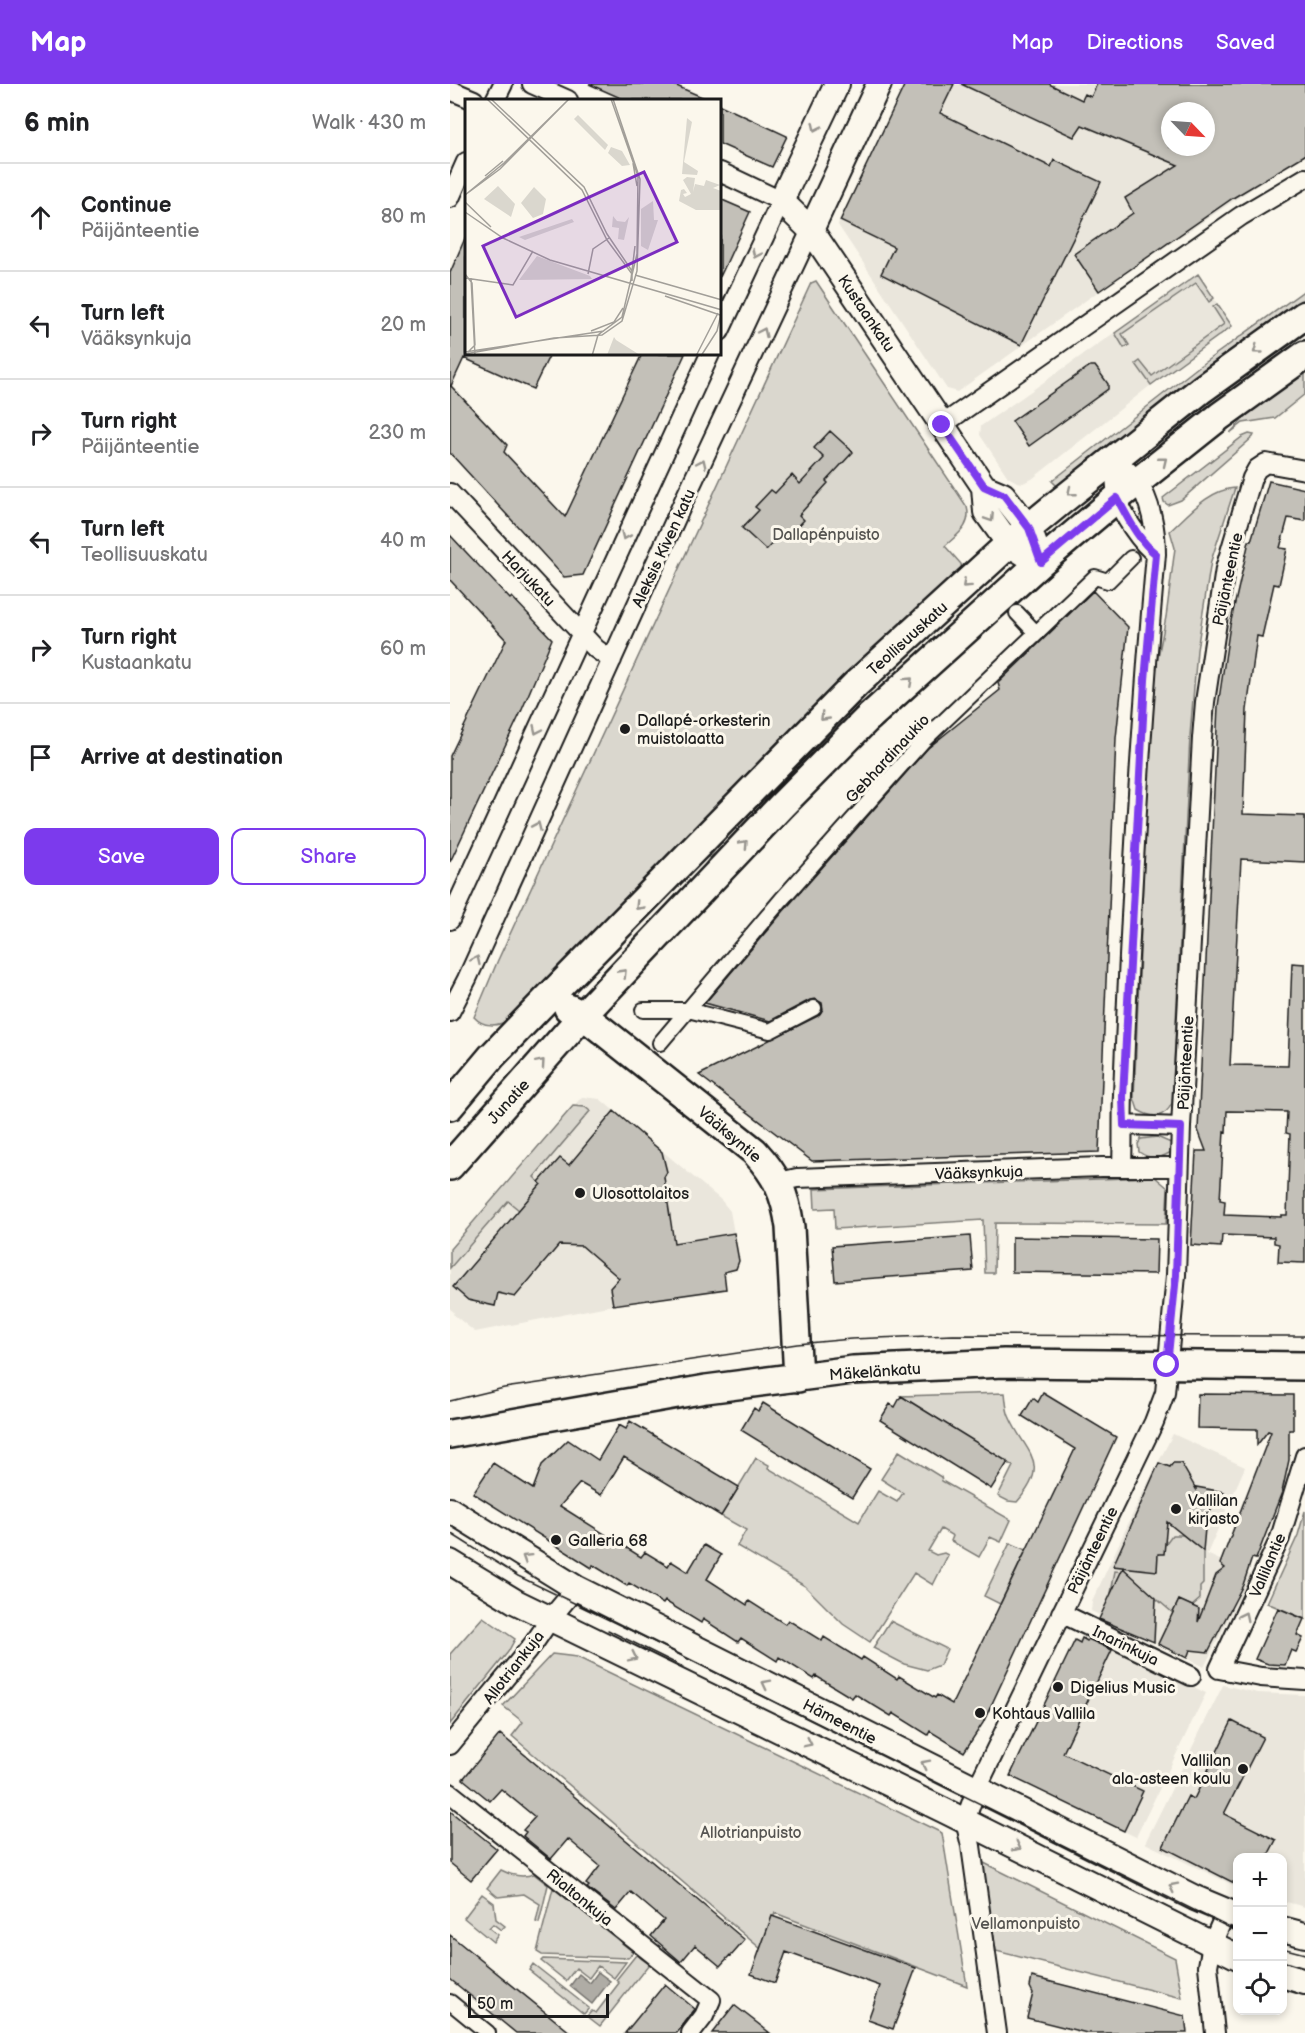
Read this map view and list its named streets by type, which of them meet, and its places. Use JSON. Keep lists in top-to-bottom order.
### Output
{
  "streets": {
    "main road": [
      "Kustaankatu",
      "Aleksis Kiven katu",
      "Teollisuuskatu",
      "Junatie",
      "Vääksyntie",
      "Mäkelänkatu",
      "Hämeentie"
    ],
    "street": [
      "Harjukatu",
      "Päijänteentie",
      "Gebhardinaukio",
      "Vääksynkuja",
      "Vallilantie",
      "Inarinkuja",
      "Allotriankuja",
      "Rialtonkuja"
    ]
  },
  "crossings": [
    ["Kustaankatu", "Aleksis Kiven katu"],
    ["Kustaankatu", "Teollisuuskatu"],
    ["Aleksis Kiven katu", "Harjukatu"],
    ["Päijänteentie", "Vääksynkuja"],
    ["Päijänteentie", "Mäkelänkatu"],
    ["Päijänteentie", "Inarinkuja"],
    ["Päijänteentie", "Hämeentie"],
    ["Teollisuuskatu", "Junatie"],
    ["Teollisuuskatu", "Vääksyntie"],
    ["Vääksyntie", "Vääksynkuja"],
    ["Vääksyntie", "Mäkelänkatu"],
    ["Allotriankuja", "Hämeentie"]
  ],
  "one_way": ["Aleksis Kiven katu"],
  "parks": ["Dallapénpuisto", "Allotrianpuisto", "Vellamonpuisto"],
  "places": [
    "Dallapé-orkesterin muistolaatta",
    "Ulosottolaitos",
    "Vallilan kirjasto",
    "Galleria 68",
    "Digelius Music",
    "Kohtaus Vallila",
    "Vallilan ala-asteen koulu"
  ],
  "scale_bar": "50 m",
  "north": "bottom right",
  "page": {
    "header": "Map",
    "nav": ["Map", "Directions", "Saved"],
    "heading": ["6 min", "Walk · 430 m"],
    "list": [
      ["Continue", "Päijänteentie", "80 m"],
      ["Turn left", "Vääksynkuja", "20 m"],
      ["Turn right", "Päijänteentie", "230 m"],
      ["Turn left", "Teollisuuskatu", "40 m"],
      ["Turn right", "Kustaankatu", "60 m"],
      "Arrive at destination"
    ],
    "buttons": ["Save", "Share"],
    "map_buttons": ["+", "−"],
    "scale": "50 m"
  }
}
